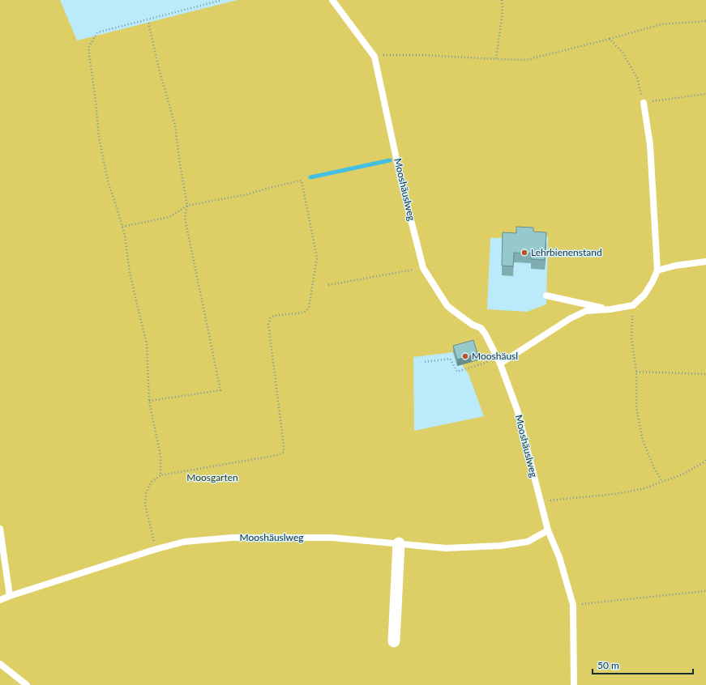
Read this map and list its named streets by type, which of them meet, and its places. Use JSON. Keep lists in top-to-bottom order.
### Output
{
  "streets": {
    "lane": ["Mooshäuslweg"]
  },
  "parks": ["Moosgarten"],
  "places": ["Lehrbienenstand", "Mooshäusl"],
  "scale_bar": "50 m"
}
